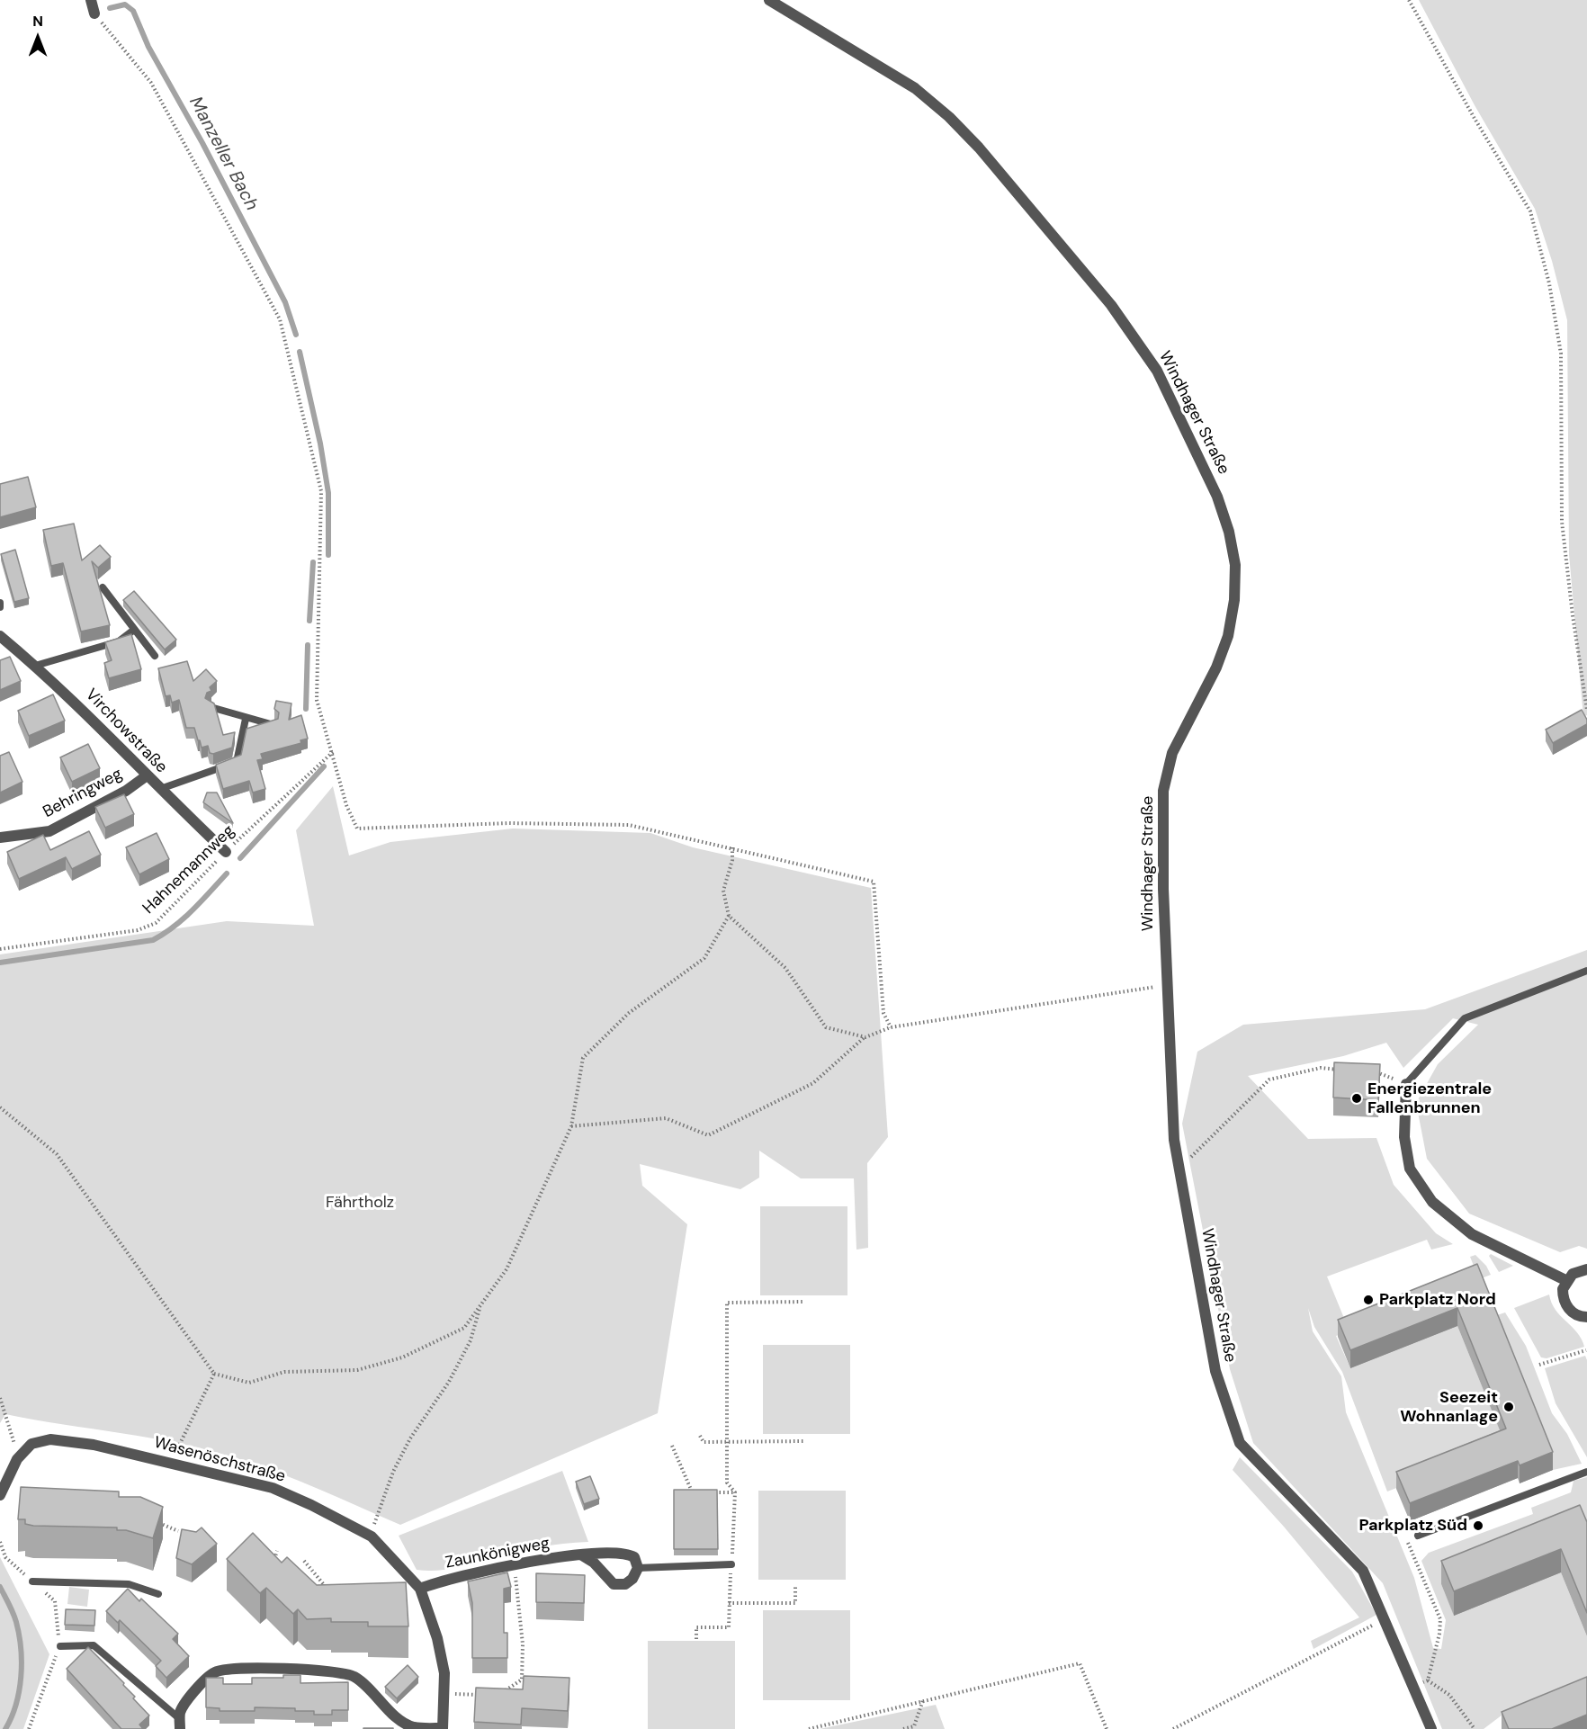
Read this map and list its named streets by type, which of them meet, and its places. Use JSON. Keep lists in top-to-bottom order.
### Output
{
  "streets": {
    "street": [
      "Windhager Straße",
      "Virchowstraße",
      "Behringweg",
      "Wasenöschstraße",
      "Zaunkönigweg"
    ],
    "path": ["Hahnemannweg"]
  },
  "crossings": [
    ["Virchowstraße", "Behringweg"],
    ["Virchowstraße", "Hahnemannweg"],
    ["Wasenöschstraße", "Zaunkönigweg"]
  ],
  "water": ["Manzeller Bach"],
  "parks": ["Fährtholz"],
  "places": [
    "Energiezentrale Fallenbrunnen",
    "Parkplatz Nord",
    "Seezeit Wohnanlage",
    "Parkplatz Süd"
  ],
  "north": "top"
}
